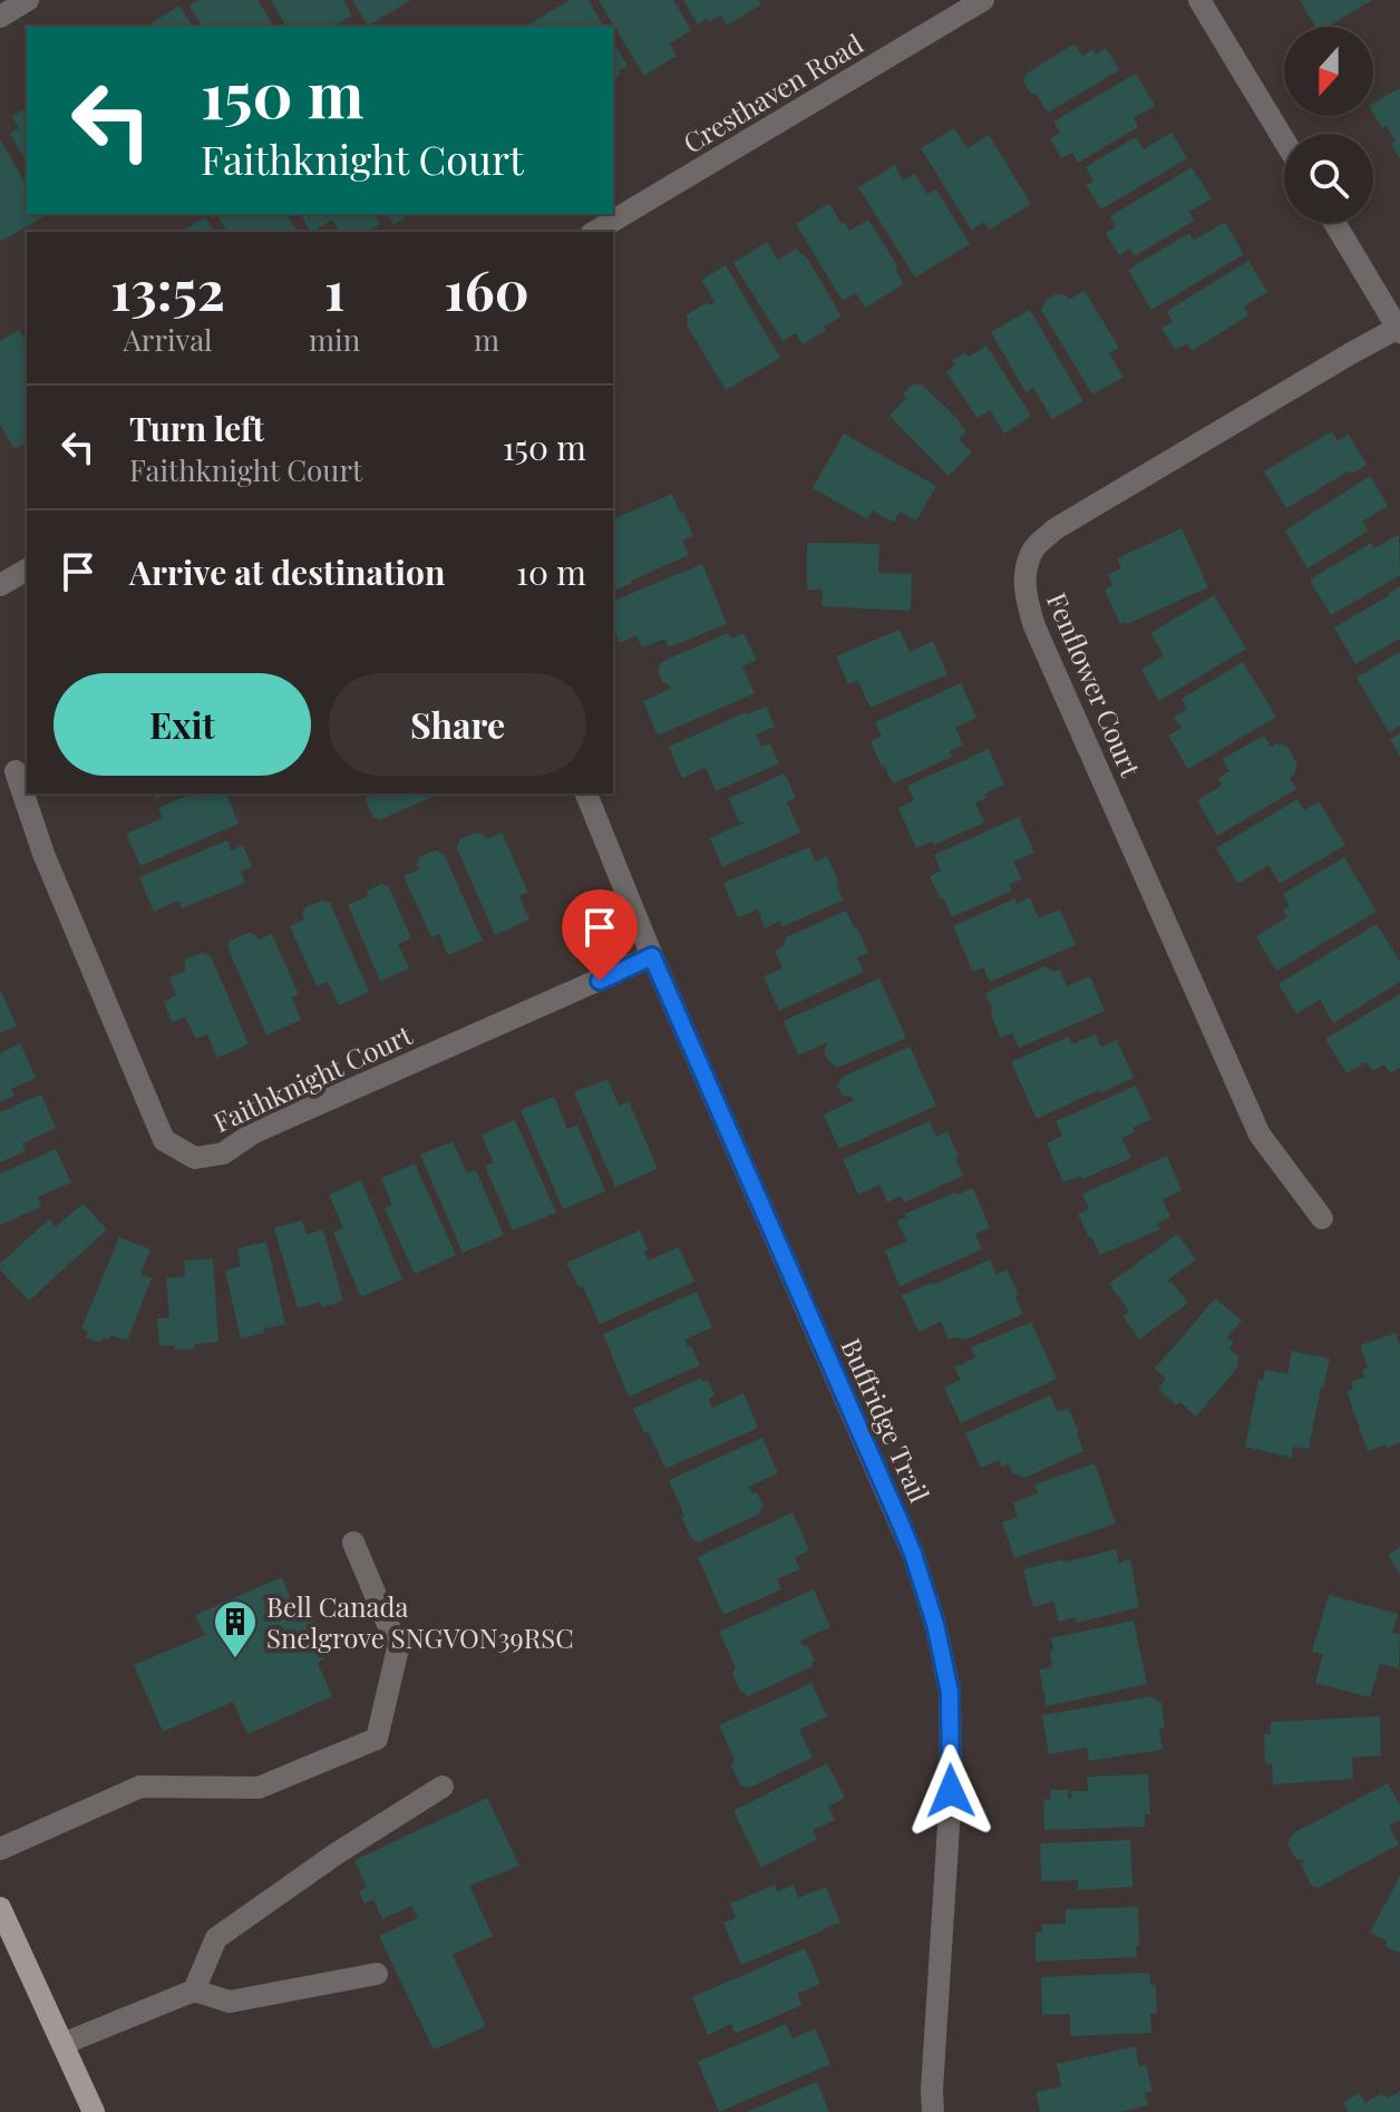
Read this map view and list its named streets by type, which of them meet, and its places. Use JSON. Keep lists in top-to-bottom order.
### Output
{
  "streets": {
    "street": [
      "Cresthaven Road",
      "Fenflower Court",
      "Faithknight Court",
      "Buffridge Trail"
    ]
  },
  "crossings": [
    ["Faithknight Court", "Buffridge Trail"]
  ],
  "places": {
    "building": ["Bell Canada Snelgrove SNGVON39RSC"]
  },
  "north": "bottom",
  "page": {
    "turn": ["150 m", "Faithknight Court"],
    "eta": [
      "13:52",
      "Arrival",
      "1",
      "min",
      "160",
      "m"
    ],
    "list": [
      {
        "name": "Turn left",
        "note": "Faithknight Court",
        "value": "150 m"
      },
      {
        "name": "Arrive at destination",
        "value": "10 m"
      }
    ],
    "buttons": ["Exit", "Share"]
  }
}
